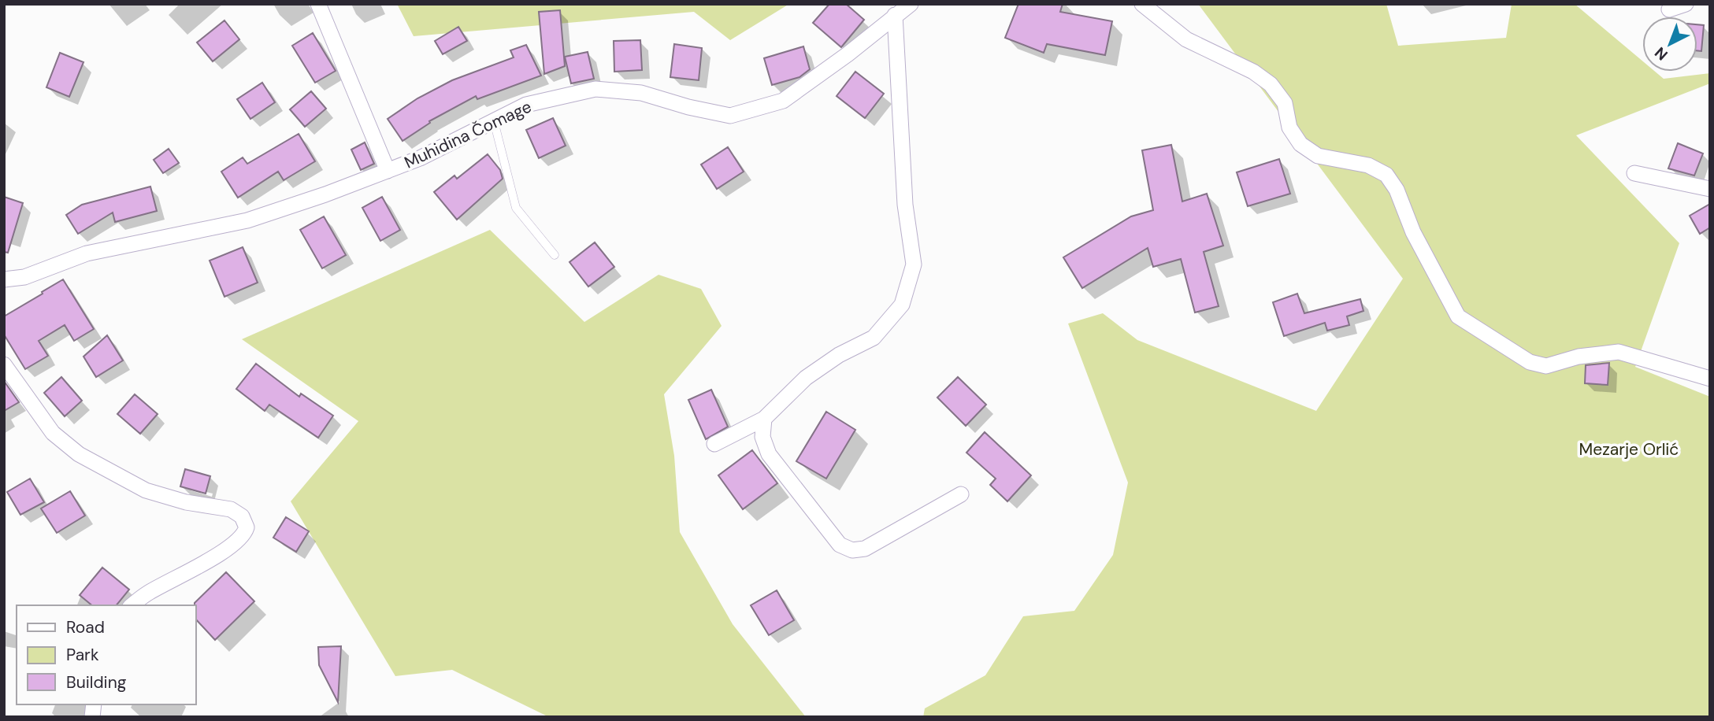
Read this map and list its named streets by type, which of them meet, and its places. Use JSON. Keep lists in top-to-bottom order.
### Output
{
  "streets": {
    "street": ["Muhidina Čomage"]
  },
  "parks": ["Mezarje Orlić"],
  "legend": ["Road", "Park", "Building"],
  "north": "bottom left"
}
